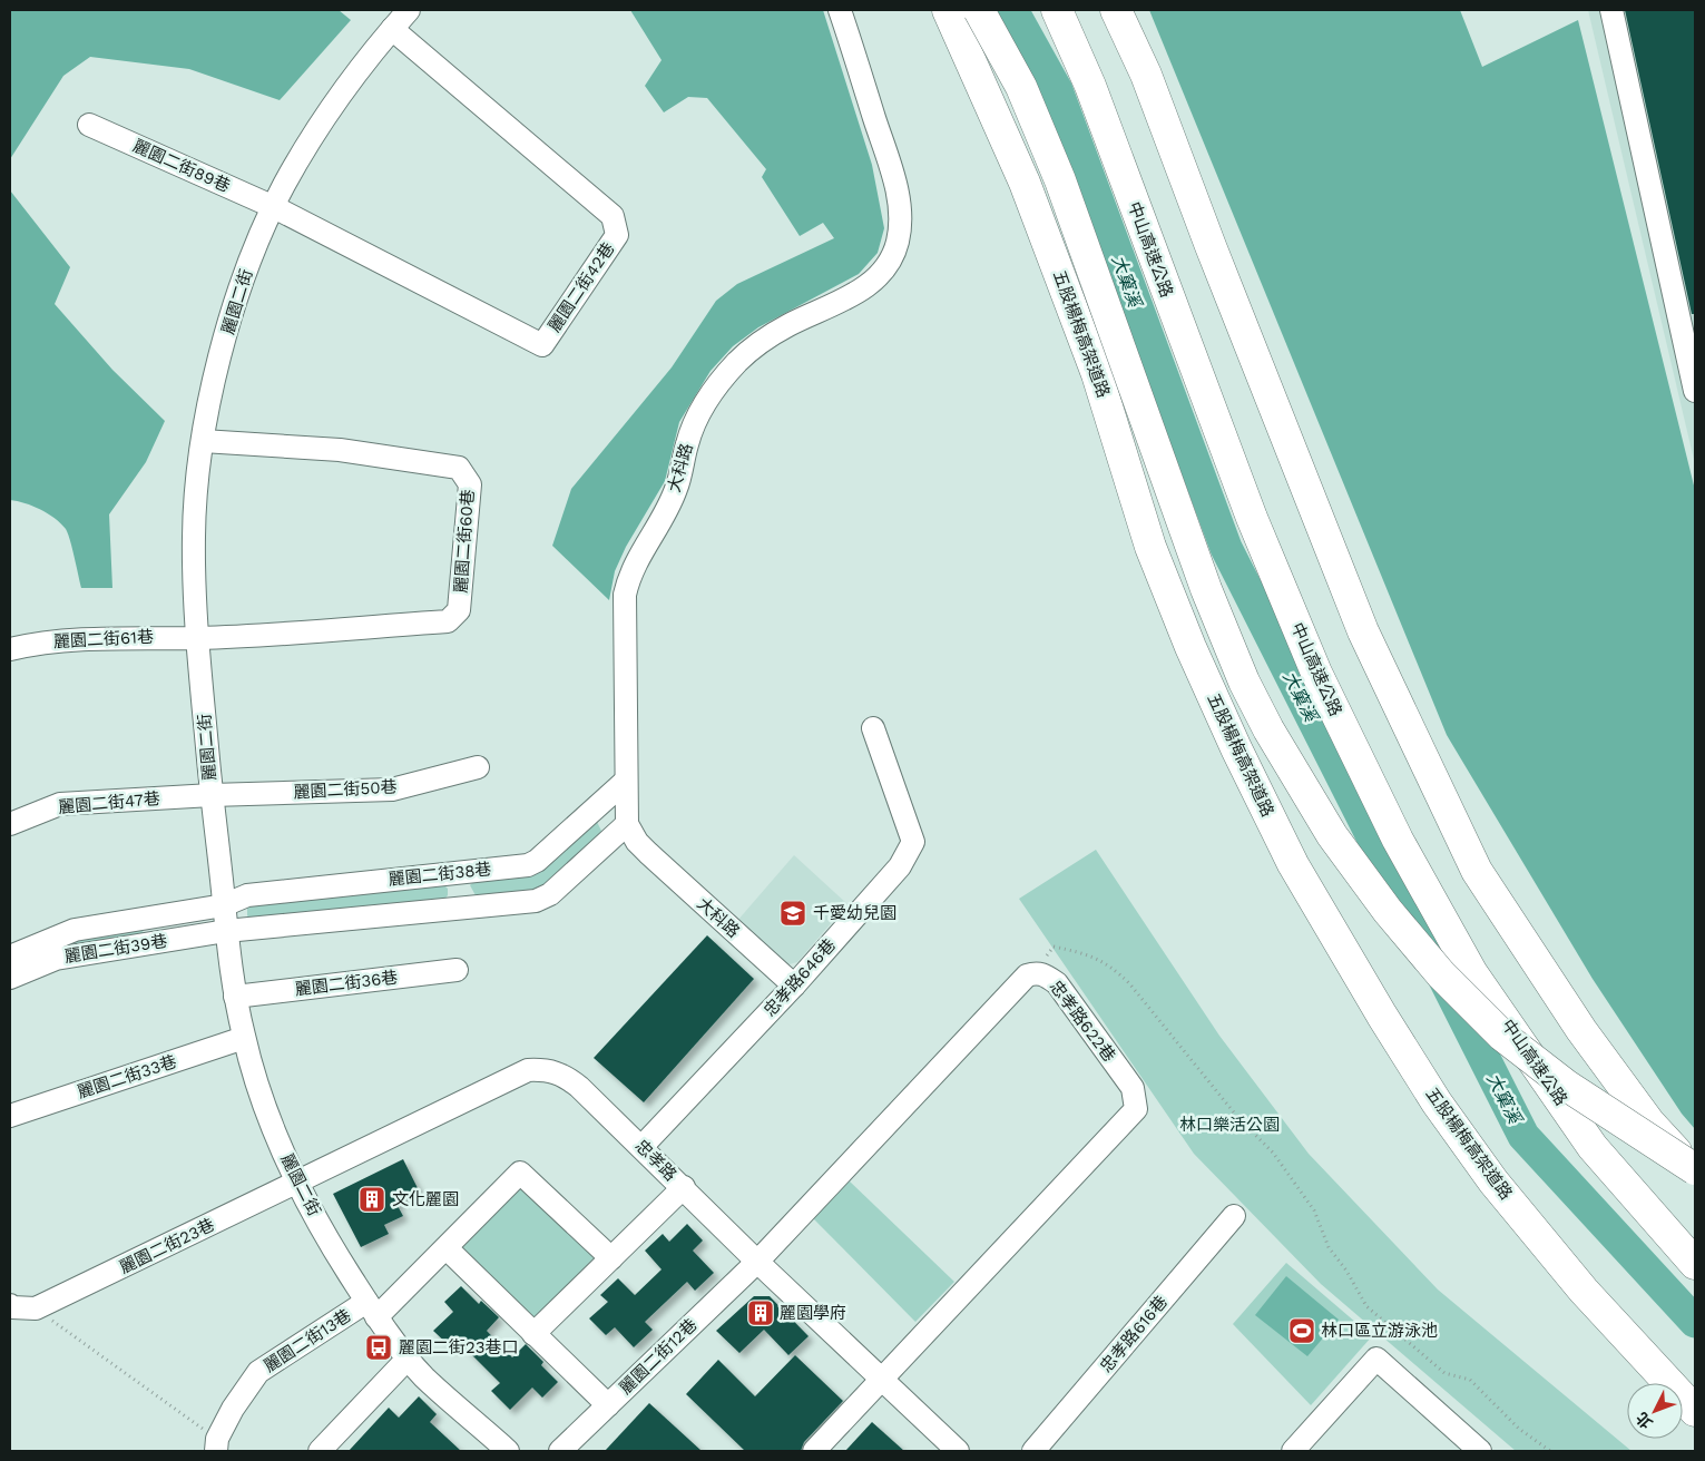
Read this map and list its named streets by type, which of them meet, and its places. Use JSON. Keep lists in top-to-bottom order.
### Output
{
  "streets": {
    "highway": ["中山高速公路", "五股楊梅高架道路"],
    "street": [
      "麗園二街89巷",
      "麗園二街42巷",
      "麗園二街",
      "大科路",
      "麗園二街60巷",
      "麗園二街61巷",
      "麗園二街50巷",
      "麗園二街47巷",
      "麗園二街38巷",
      "麗園二街39巷",
      "忠孝路646巷",
      "麗園二街36巷",
      "忠孝路622巷",
      "麗園二街33巷",
      "忠孝路",
      "麗園二街23巷",
      "忠孝路616巷",
      "麗園二街13巷",
      "麗園二街12巷"
    ]
  },
  "crossings": [
    ["麗園二街89巷", "麗園二街42巷"],
    ["麗園二街89巷", "麗園二街"],
    ["麗園二街42巷", "麗園二街"],
    ["麗園二街", "麗園二街60巷"],
    ["麗園二街", "麗園二街61巷"],
    ["麗園二街", "麗園二街50巷"],
    ["麗園二街", "麗園二街47巷"],
    ["麗園二街", "麗園二街38巷"],
    ["麗園二街", "麗園二街39巷"],
    ["麗園二街", "麗園二街36巷"],
    ["麗園二街", "麗園二街33巷"],
    ["麗園二街", "忠孝路"],
    ["麗園二街", "麗園二街23巷"],
    ["麗園二街", "麗園二街13巷"],
    ["大科路", "麗園二街38巷"],
    ["大科路", "忠孝路646巷"],
    ["麗園二街60巷", "麗園二街61巷"],
    ["麗園二街50巷", "麗園二街47巷"],
    ["麗園二街38巷", "麗園二街39巷"],
    ["忠孝路646巷", "忠孝路"],
    ["忠孝路622巷", "忠孝路"],
    ["忠孝路622巷", "麗園二街12巷"],
    ["忠孝路", "麗園二街23巷"],
    ["忠孝路", "麗園二街12巷"]
  ],
  "water": ["大窠溪"],
  "parks": ["林口樂活公園"],
  "places": {
    "school or university": ["千愛幼兒園"],
    "building": ["文化麗園", "麗園學府"],
    "sports": ["林口區立游泳池"],
    "bus stop": ["麗園二街23巷口"]
  },
  "north": "bottom left"
}
